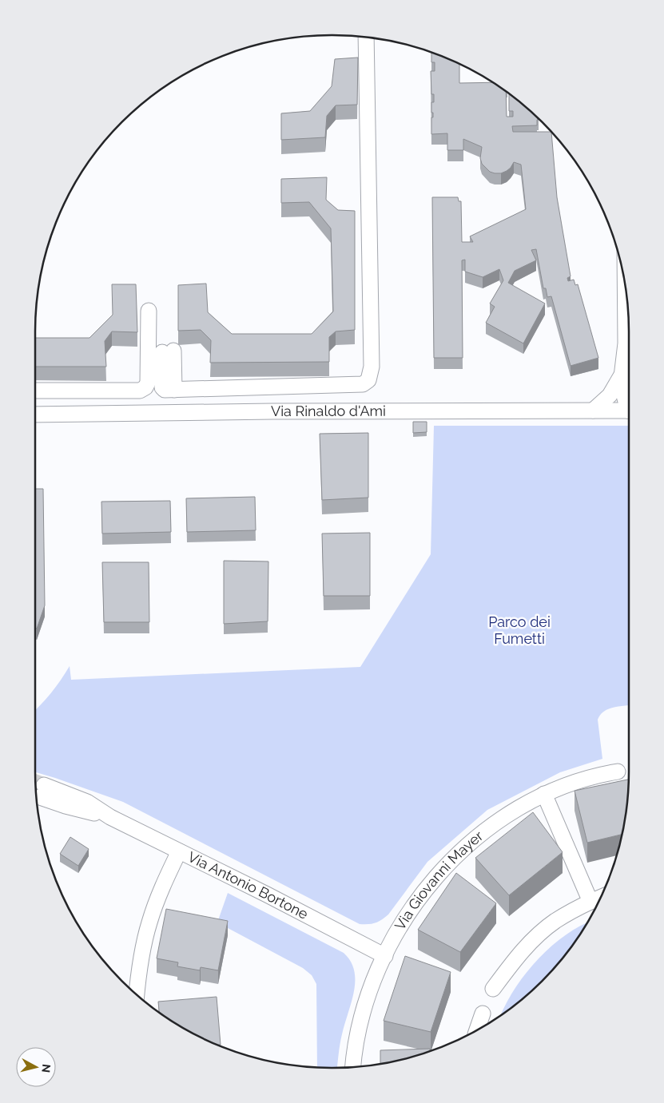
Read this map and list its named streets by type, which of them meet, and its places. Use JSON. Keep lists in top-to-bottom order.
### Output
{
  "streets": {
    "street": ["Via Rinaldo d'Ami", "Via Giovanni Mayer", "Via Antonio Bortone"]
  },
  "crossings": [
    ["Via Giovanni Mayer", "Via Antonio Bortone"]
  ],
  "parks": ["Parco dei Fumetti"],
  "north": "right"
}
